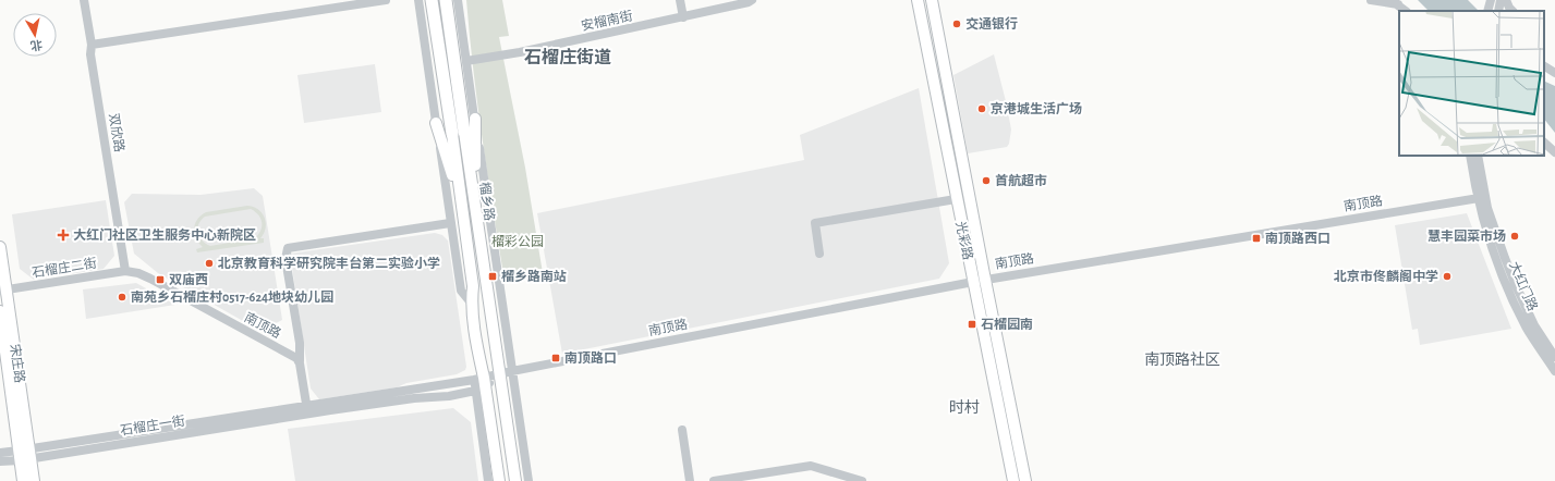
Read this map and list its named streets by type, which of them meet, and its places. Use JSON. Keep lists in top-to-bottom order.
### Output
{
  "streets": {
    "highway": ["榴乡路"],
    "main road": ["光彩路", "宋庄路"],
    "street": [
      "安榴南街",
      "双欣路",
      "南顶路",
      "石榴庄二街",
      "大红门路",
      "石榴庄一街"
    ]
  },
  "crossings": [
    ["安榴南街", "榴乡路"],
    ["双欣路", "南顶路"],
    ["双欣路", "石榴庄二街"],
    ["榴乡路", "南顶路"],
    ["南顶路", "光彩路"],
    ["南顶路", "石榴庄二街"],
    ["南顶路", "大红门路"],
    ["南顶路", "石榴庄一街"],
    ["石榴庄二街", "宋庄路"],
    ["宋庄路", "石榴庄一街"]
  ],
  "districts": ["石榴庄街道", "南顶路社区", "时村"],
  "parks": ["榴彩公园"],
  "places": {
    "other": [
      "交通银行",
      "京港城生活广场",
      "首航超市",
      "慧丰园菜市场",
      "北京教育科学研究院丰台第二实验小学",
      "北京市佟麟阁中学",
      "南苑乡石榴庄村0517-624地块幼儿园"
    ],
    "health": ["大红门社区卫生服务中心新院区"],
    "transit": [
      "南顶路西口",
      "榴乡路南站",
      "双庙西",
      "石榴园南",
      "南顶路口"
    ]
  },
  "north": "bottom"
}
